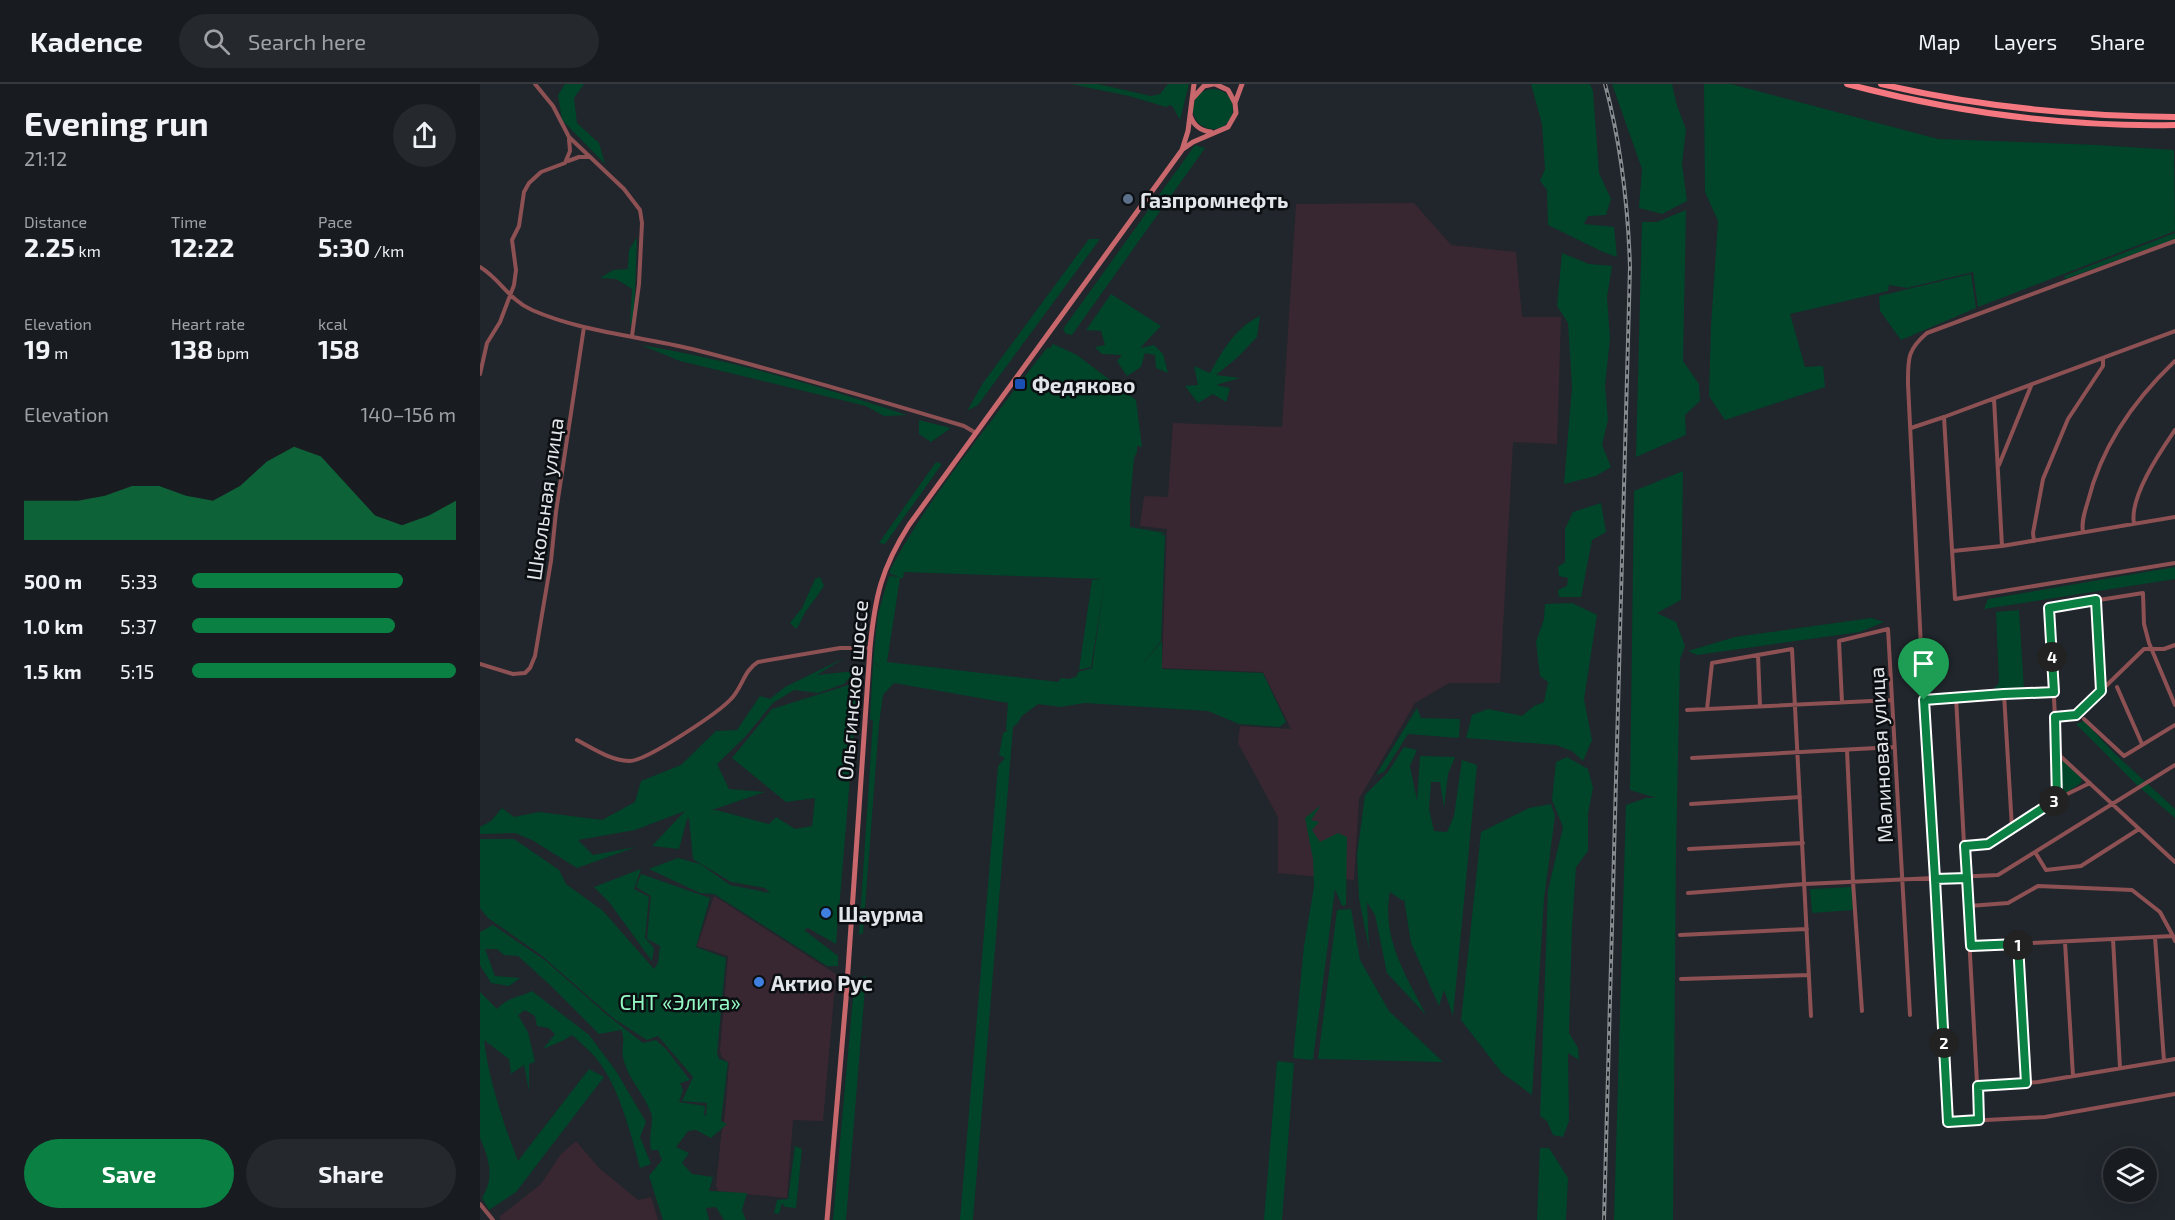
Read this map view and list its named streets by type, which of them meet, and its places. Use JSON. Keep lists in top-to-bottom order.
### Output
{
  "streets": {
    "main road": ["Ольгинское шоссе"],
    "street": ["Школьная улица", "Малиновая улица"]
  },
  "parks": ["СНТ «Элита»"],
  "places": {
    "other": ["Газпромнефть", "Шаурма", "Актио Рус"],
    "transit": ["Федяково"]
  },
  "page": {
    "header": "Kadence",
    "search": "Search here",
    "nav": ["Map", "Layers", "Share"],
    "heading": ["Evening run", "21:12"],
    "stats": [
      ["Distance", "2.25 km"],
      ["Time", "12:22"],
      ["Pace", "5:30 /km"],
      ["Elevation", "19 m"],
      ["Heart rate", "138 bpm"],
      ["kcal", "158"]
    ],
    "chart": ["Elevation", "140–156 m"],
    "list": [
      {
        "name": "500 m",
        "note": "5:33"
      },
      {
        "name": "1.0 km",
        "note": "5:37"
      },
      {
        "name": "1.5 km",
        "note": "5:15"
      }
    ],
    "pins": [
      "4",
      "3",
      "1",
      "2"
    ],
    "buttons": ["Save", "Share"]
  }
}
